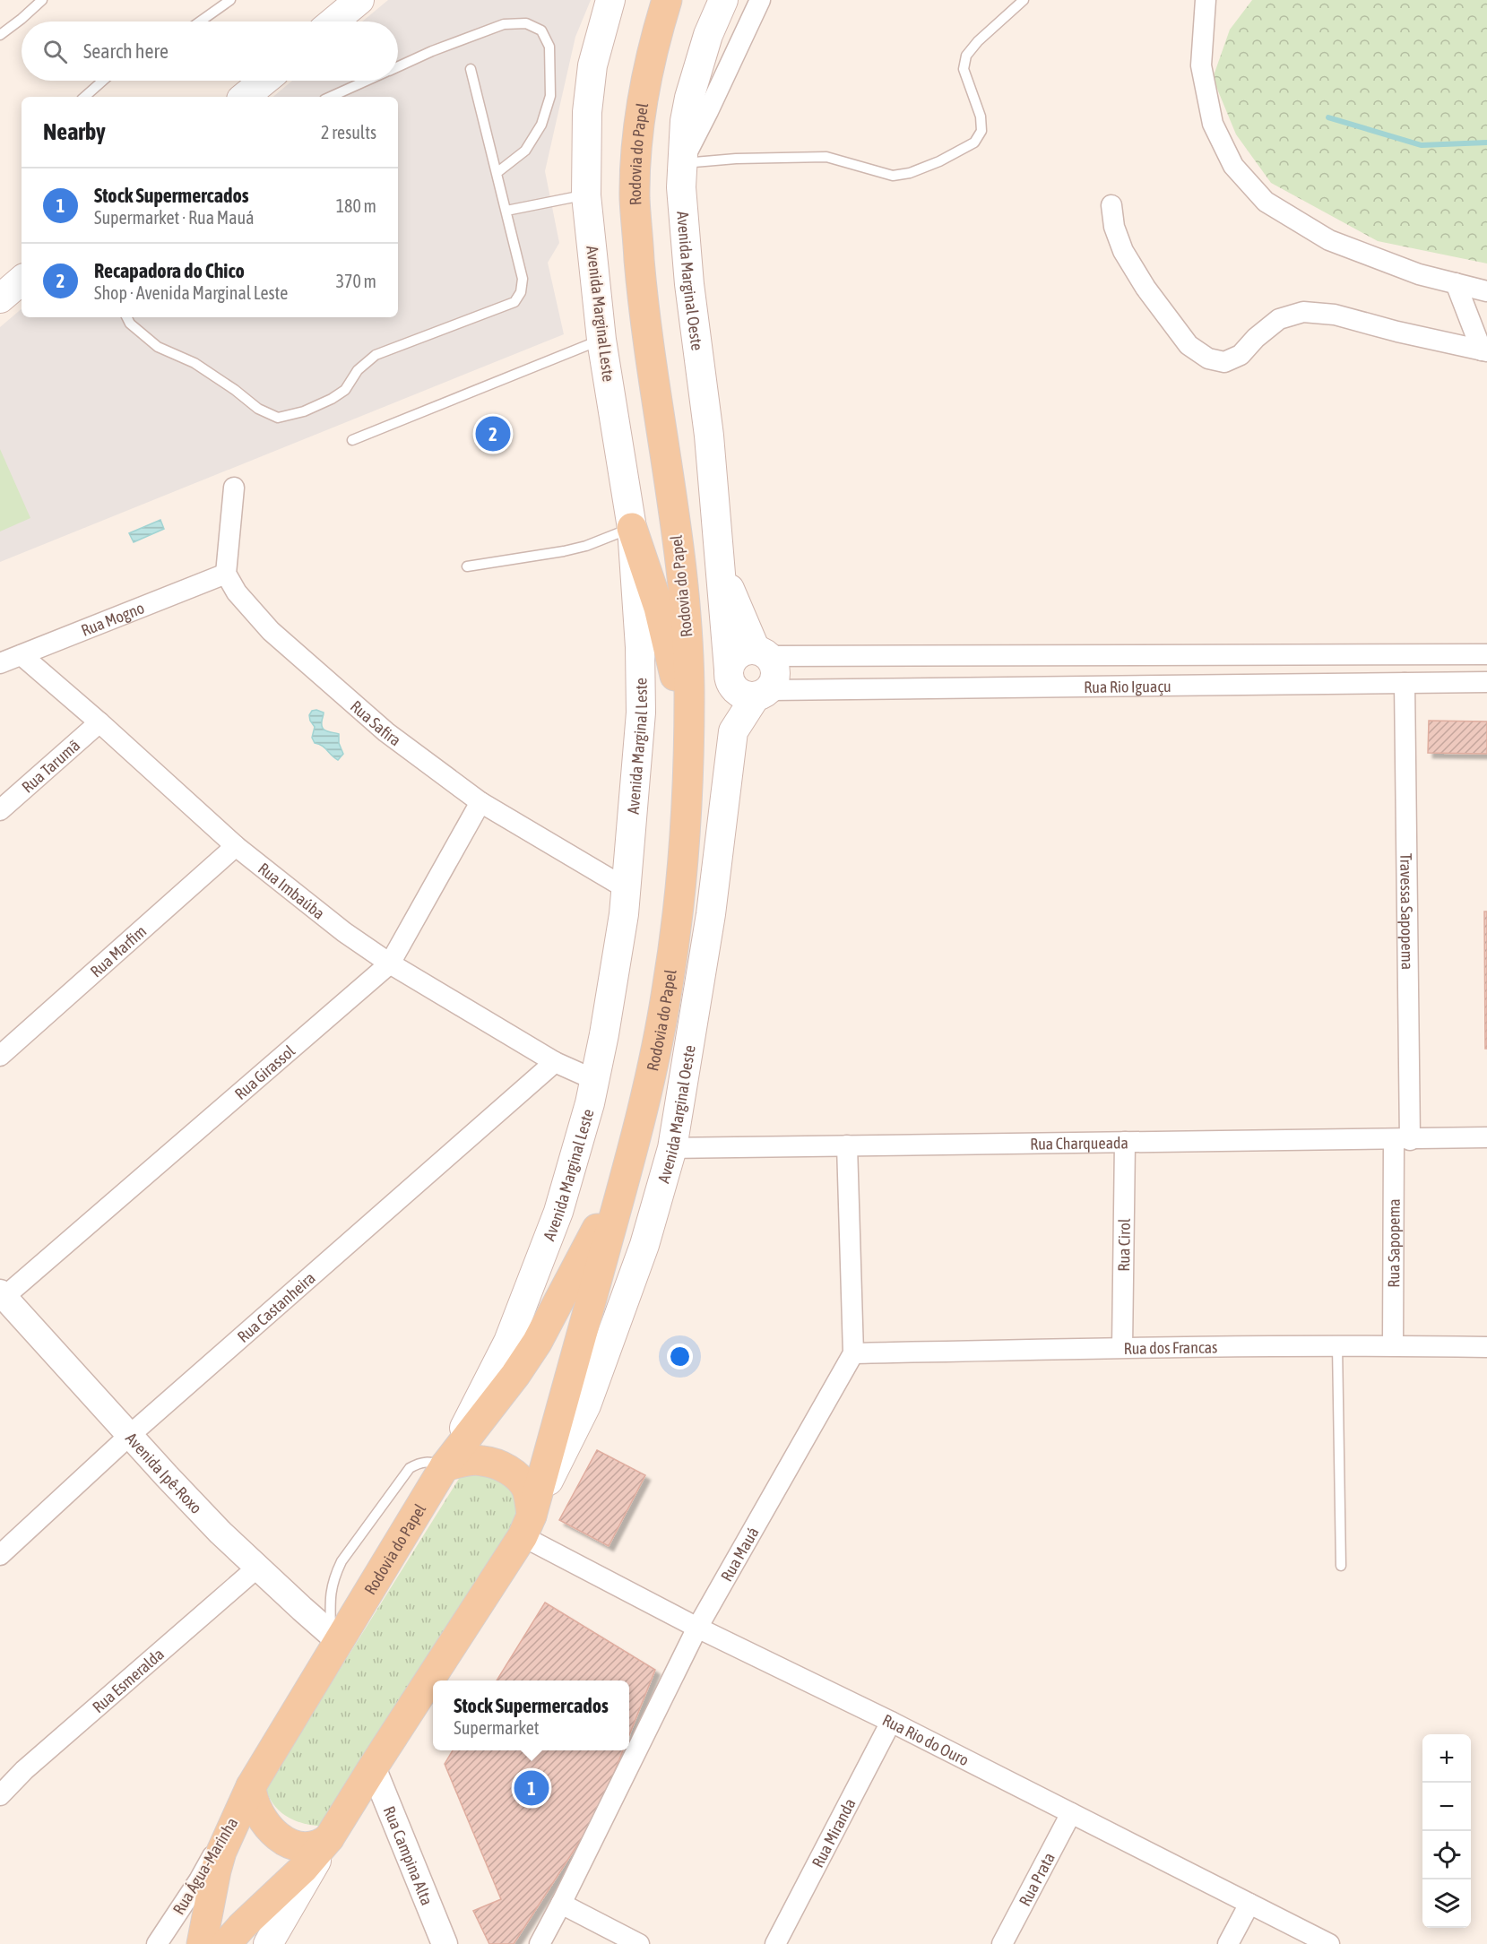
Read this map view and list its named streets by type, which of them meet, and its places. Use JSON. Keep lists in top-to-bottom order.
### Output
{
  "streets": {
    "main road": ["Rodovia do Papel", "Avenida Marginal Oeste", "Avenida Marginal Leste"],
    "street": [
      "Rua Mogno",
      "Rua Rio Iguaçu",
      "Rua Safira",
      "Rua Tarumã",
      "Rua Imbaúba",
      "Travessa Sapopema",
      "Rua Marfim",
      "Rua Girassol",
      "Rua Charqueada",
      "Rua Sapopema",
      "Rua Cirol",
      "Rua Castanheira",
      "Rua dos Francas",
      "Avenida Ipê-Roxo",
      "Rua Mauá",
      "Rua Esmeralda",
      "Rua Rio do Ouro",
      "Rua Miranda",
      "Rua Campina Alta",
      "Rua Água-Marinha",
      "Rua Prata"
    ]
  },
  "crossings": [
    ["Rodovia do Papel", "Avenida Marginal Oeste"],
    ["Rodovia do Papel", "Avenida Marginal Leste"],
    ["Rodovia do Papel", "Avenida Ipê-Roxo"],
    ["Rodovia do Papel", "Rua Rio do Ouro"],
    ["Rodovia do Papel", "Rua Campina Alta"],
    ["Rodovia do Papel", "Rua Água-Marinha"],
    ["Avenida Marginal Oeste", "Rua Rio Iguaçu"],
    ["Avenida Marginal Oeste", "Rua Charqueada"],
    ["Avenida Marginal Oeste", "Rua Rio do Ouro"],
    ["Avenida Marginal Leste", "Rua Safira"],
    ["Avenida Marginal Leste", "Rua Imbaúba"],
    ["Rua Mogno", "Rua Safira"],
    ["Rua Mogno", "Rua Imbaúba"],
    ["Rua Rio Iguaçu", "Travessa Sapopema"],
    ["Rua Safira", "Rua Girassol"],
    ["Rua Tarumã", "Rua Imbaúba"],
    ["Rua Imbaúba", "Rua Marfim"],
    ["Rua Imbaúba", "Rua Girassol"],
    ["Rua Imbaúba", "Rua Castanheira"],
    ["Travessa Sapopema", "Rua Charqueada"],
    ["Travessa Sapopema", "Rua Sapopema"],
    ["Rua Girassol", "Avenida Ipê-Roxo"],
    ["Rua Charqueada", "Rua Sapopema"],
    ["Rua Charqueada", "Rua Cirol"],
    ["Rua Sapopema", "Rua dos Francas"],
    ["Rua Cirol", "Rua dos Francas"],
    ["Rua Castanheira", "Avenida Ipê-Roxo"],
    ["Rua dos Francas", "Rua Mauá"],
    ["Avenida Ipê-Roxo", "Rua Esmeralda"],
    ["Rua Mauá", "Rua Rio do Ouro"],
    ["Rua Rio do Ouro", "Rua Miranda"],
    ["Rua Rio do Ouro", "Rua Prata"]
  ],
  "page": {
    "search": "Search here",
    "heading": ["Nearby", "2 results"],
    "list": [
      {
        "mark": "1",
        "name": "Stock Supermercados",
        "note": "Supermarket · Rua Mauá",
        "value": "180 m"
      },
      {
        "mark": "2",
        "name": "Recapadora do Chico",
        "note": "Shop · Avenida Marginal Leste",
        "value": "370 m"
      }
    ],
    "pins": ["2", "1"],
    "popup": ["Stock Supermercados", "Supermarket"],
    "map_buttons": ["+", "−"]
  }
}
